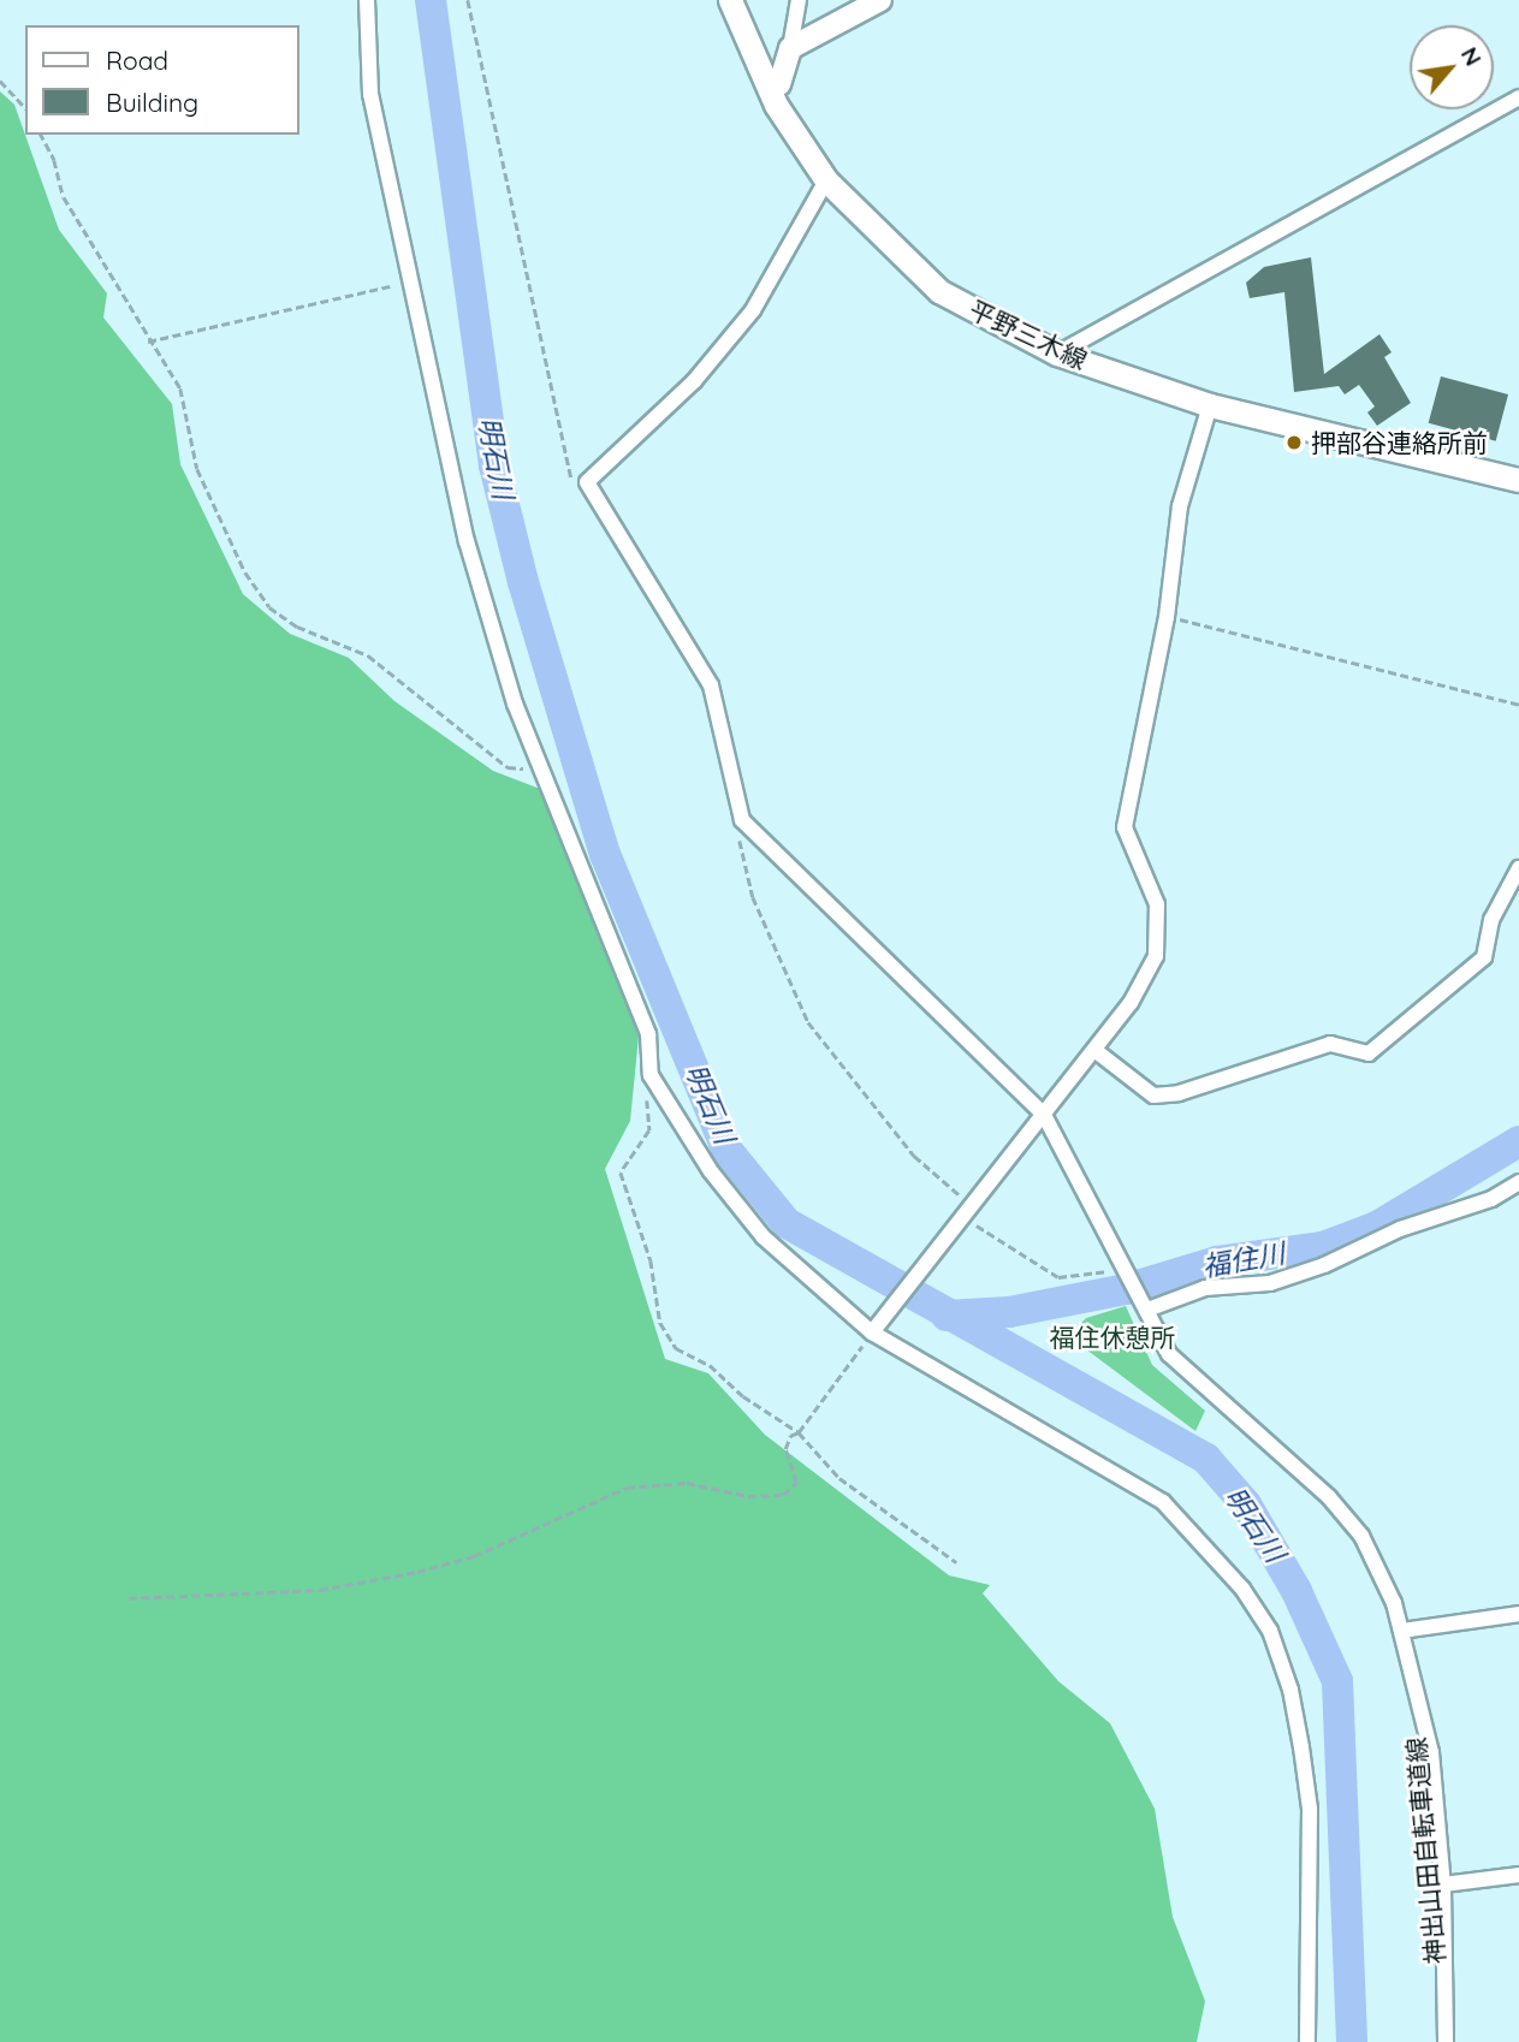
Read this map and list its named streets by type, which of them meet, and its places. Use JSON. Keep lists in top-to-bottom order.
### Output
{
  "streets": {
    "main road": ["平野三木線"]
  },
  "water": ["明石川", "福住川"],
  "parks": ["福住休憩所"],
  "places": ["押部谷連絡所前"],
  "legend": ["Road", "Building"],
  "north": "top right"
}
